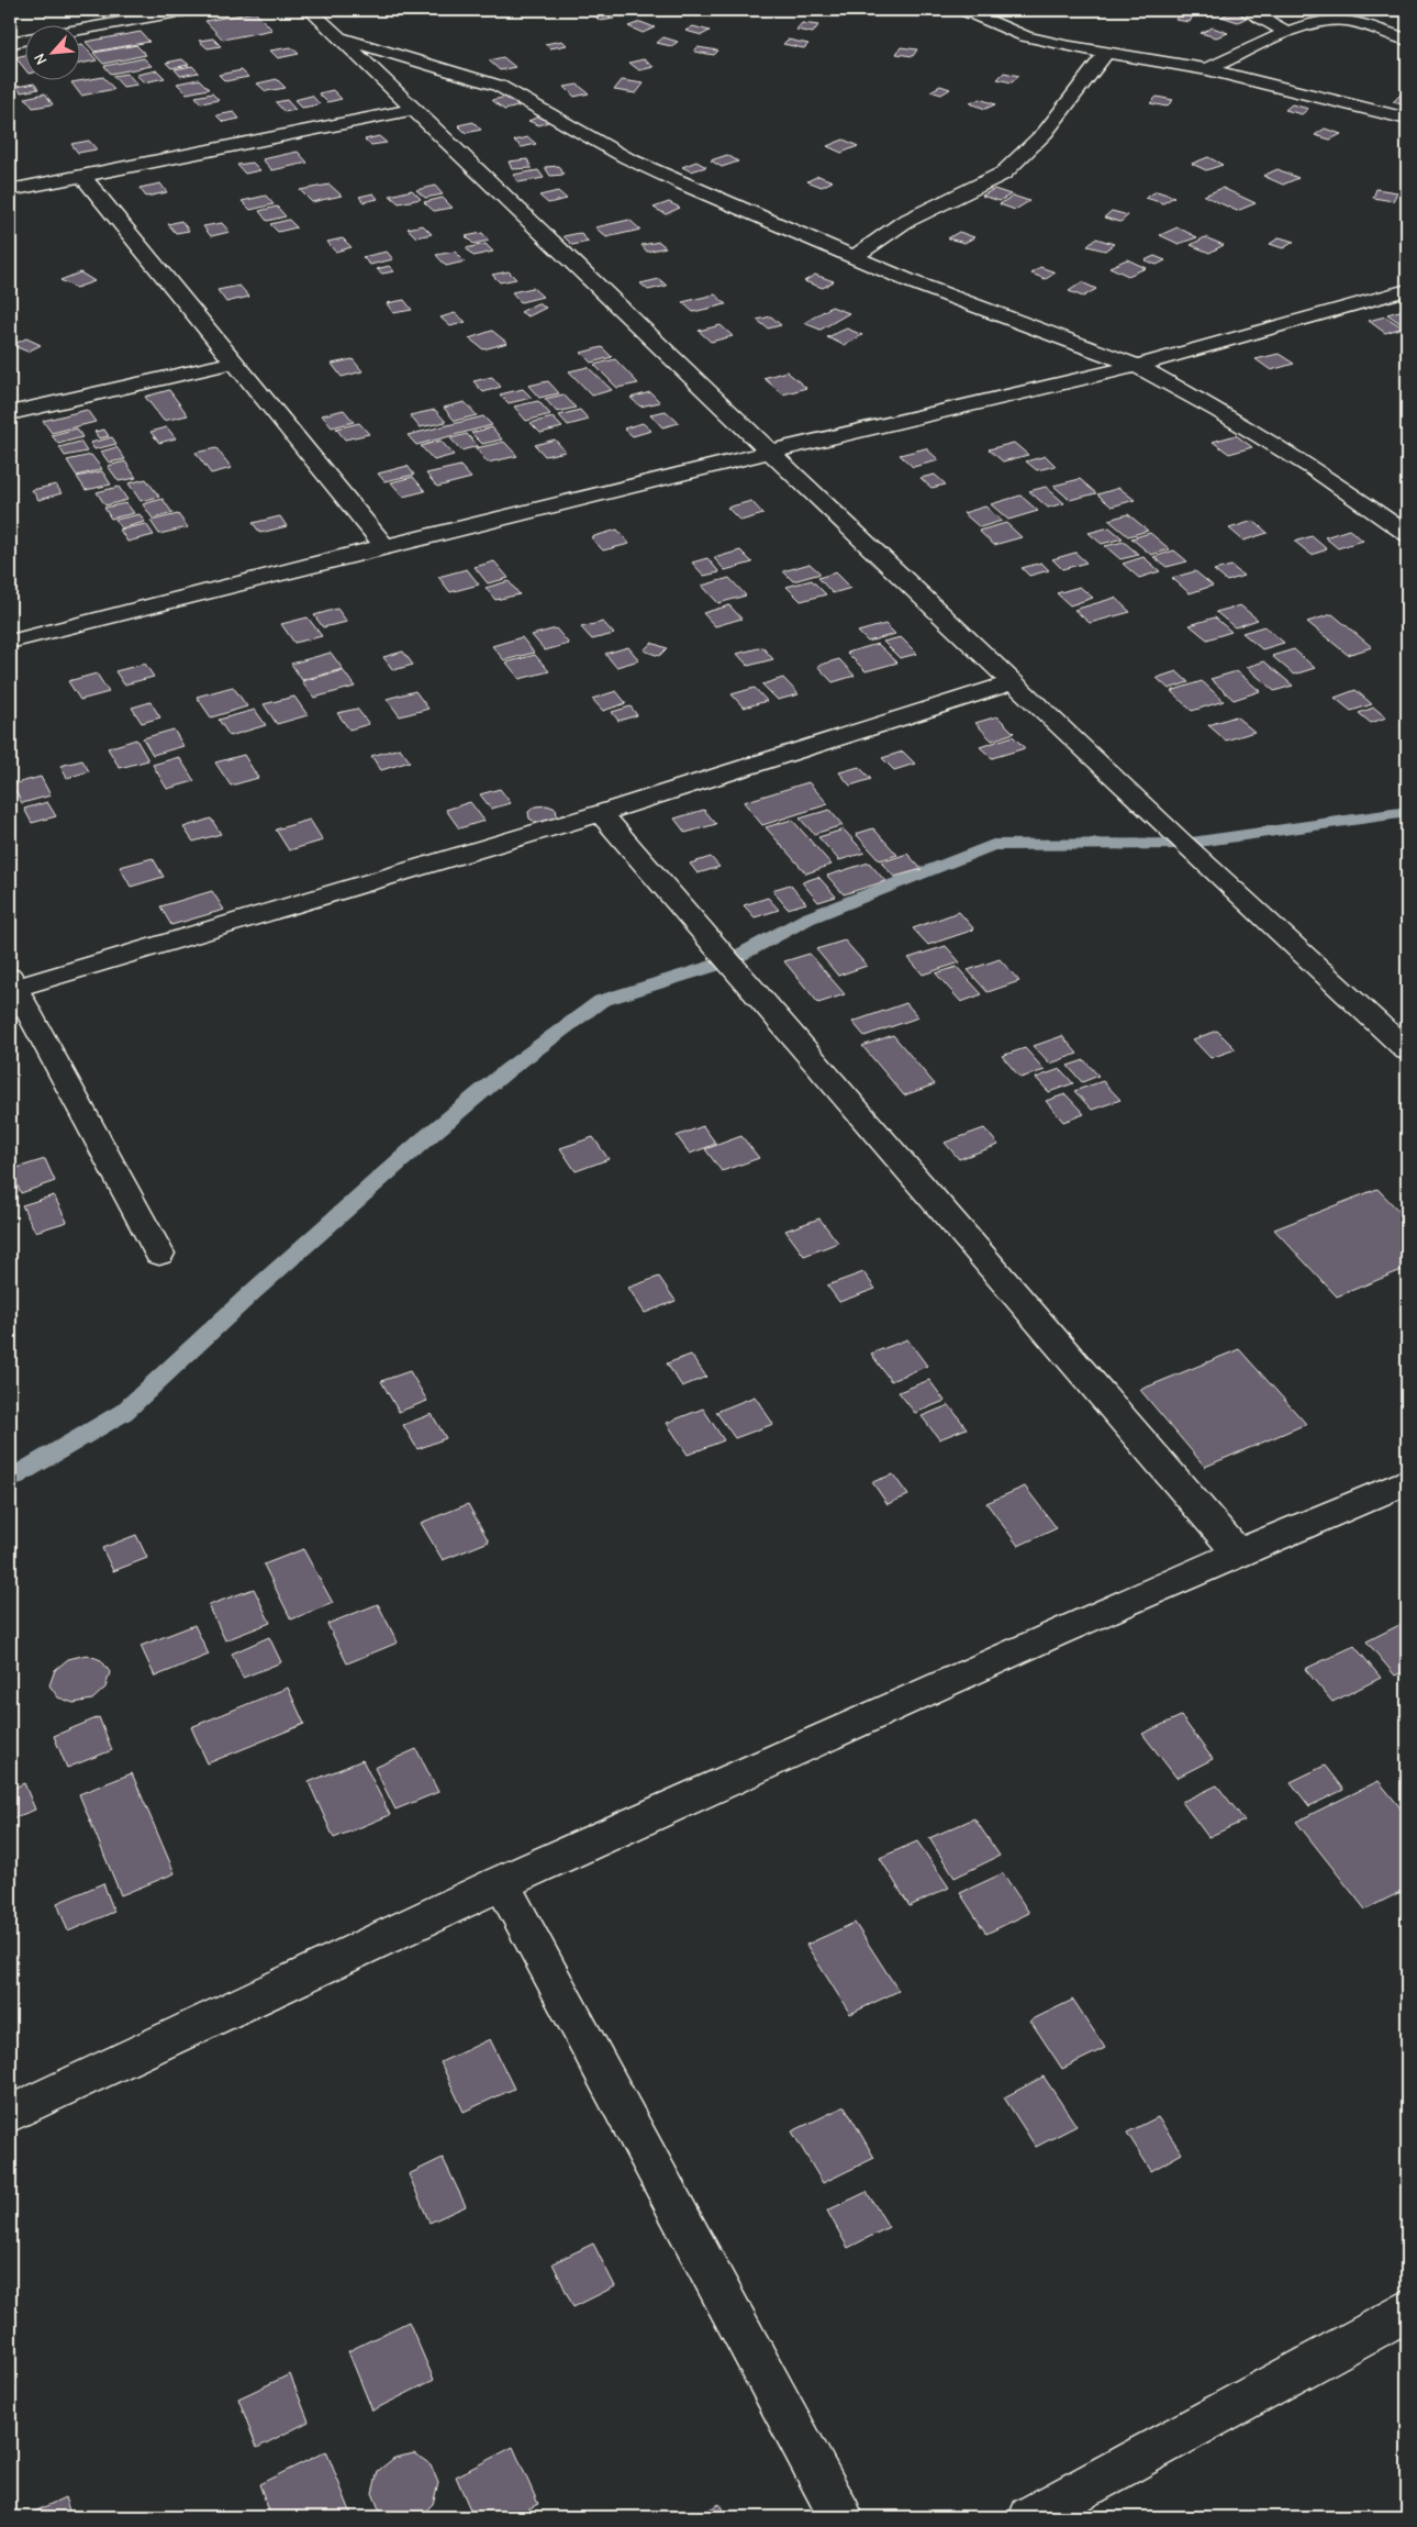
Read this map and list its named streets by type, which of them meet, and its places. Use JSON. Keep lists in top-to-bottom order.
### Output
{
  "north": "bottom left"
}
